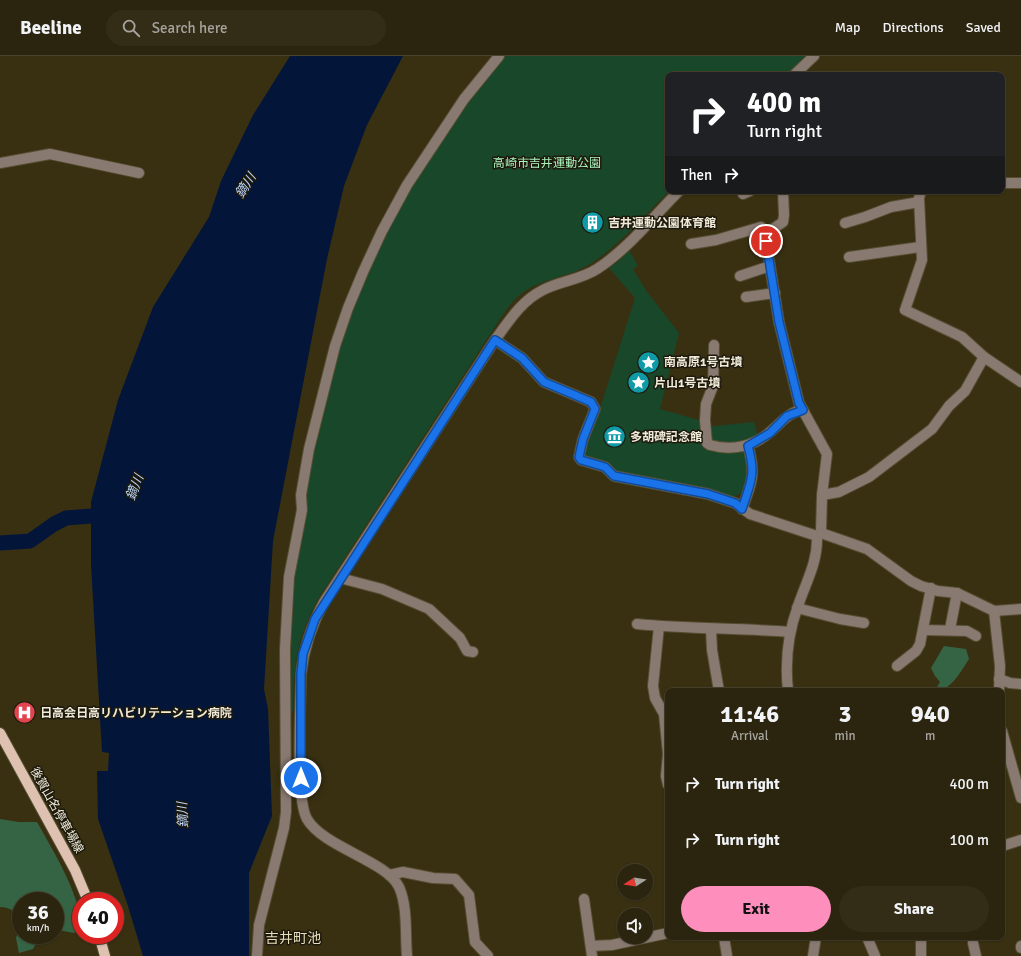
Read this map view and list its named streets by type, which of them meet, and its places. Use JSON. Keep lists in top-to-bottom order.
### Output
{
  "streets": {
    "main road": ["後賀山名停車場線"]
  },
  "districts": ["吉井町池"],
  "water": ["鏑川"],
  "parks": ["高崎市吉井運動公園"],
  "places": {
    "building": ["吉井運動公園体育館"],
    "place": ["南高原1号古墳", "片山1号古墳"],
    "museum": ["多胡碑記念館"],
    "hospital": ["日高会日高リハビリテーション病院"]
  },
  "north": "left",
  "page": {
    "header": "Beeline",
    "search": "Search here",
    "nav": ["Map", "Directions", "Saved"],
    "turn": ["400 m", "Turn right"],
    "then": "Then",
    "eta": [
      "11:46",
      "Arrival",
      "3",
      "min",
      "940",
      "m"
    ],
    "list": [
      {
        "name": "Turn right",
        "value": "400 m"
      },
      {
        "name": "Turn right",
        "value": "100 m"
      }
    ],
    "buttons": ["Exit", "Share"],
    "speed": "36 km/h",
    "limit": "40"
  }
}
